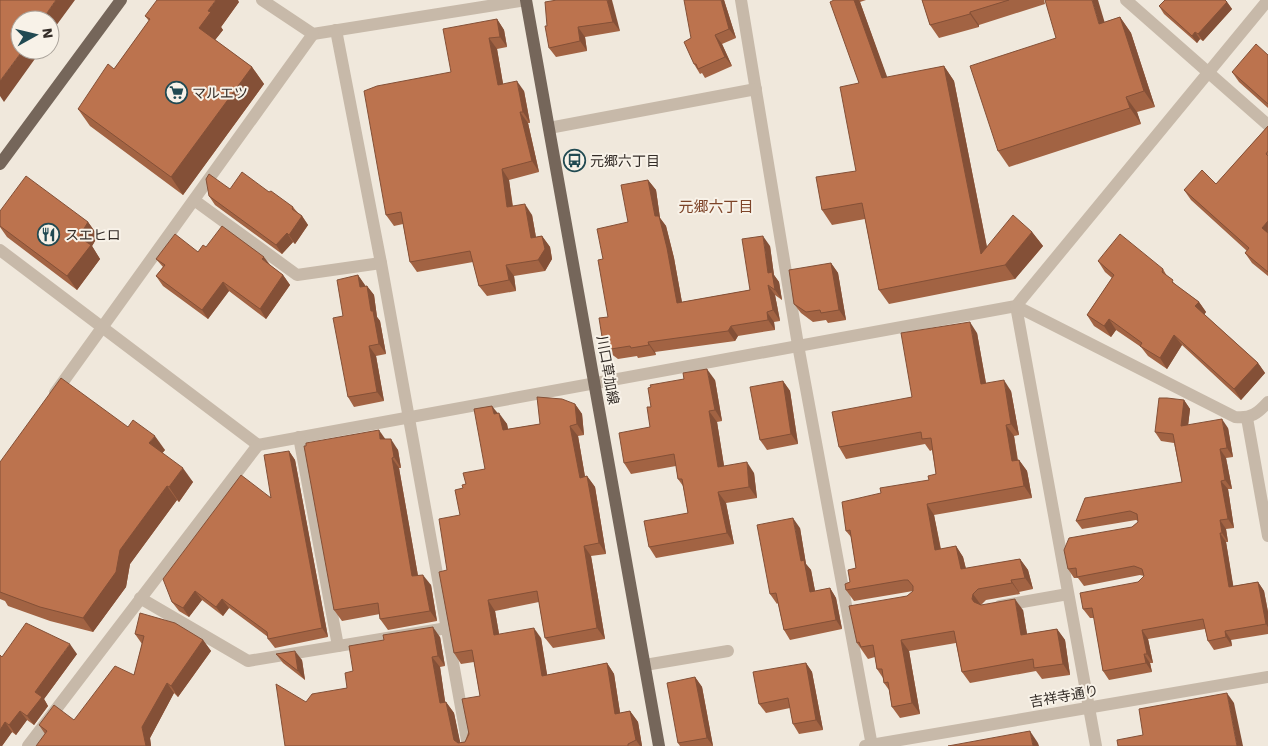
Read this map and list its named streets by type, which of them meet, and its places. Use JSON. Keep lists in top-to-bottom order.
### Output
{
  "streets": {
    "main road": ["川口草加線"],
    "street": ["吉祥寺通り"]
  },
  "districts": ["元郷六丁目"],
  "places": {
    "supermarket": ["マルエツ"],
    "bus stop": ["元郷六丁目"],
    "restaurant": ["スエヒロ"]
  },
  "north": "right"
}
